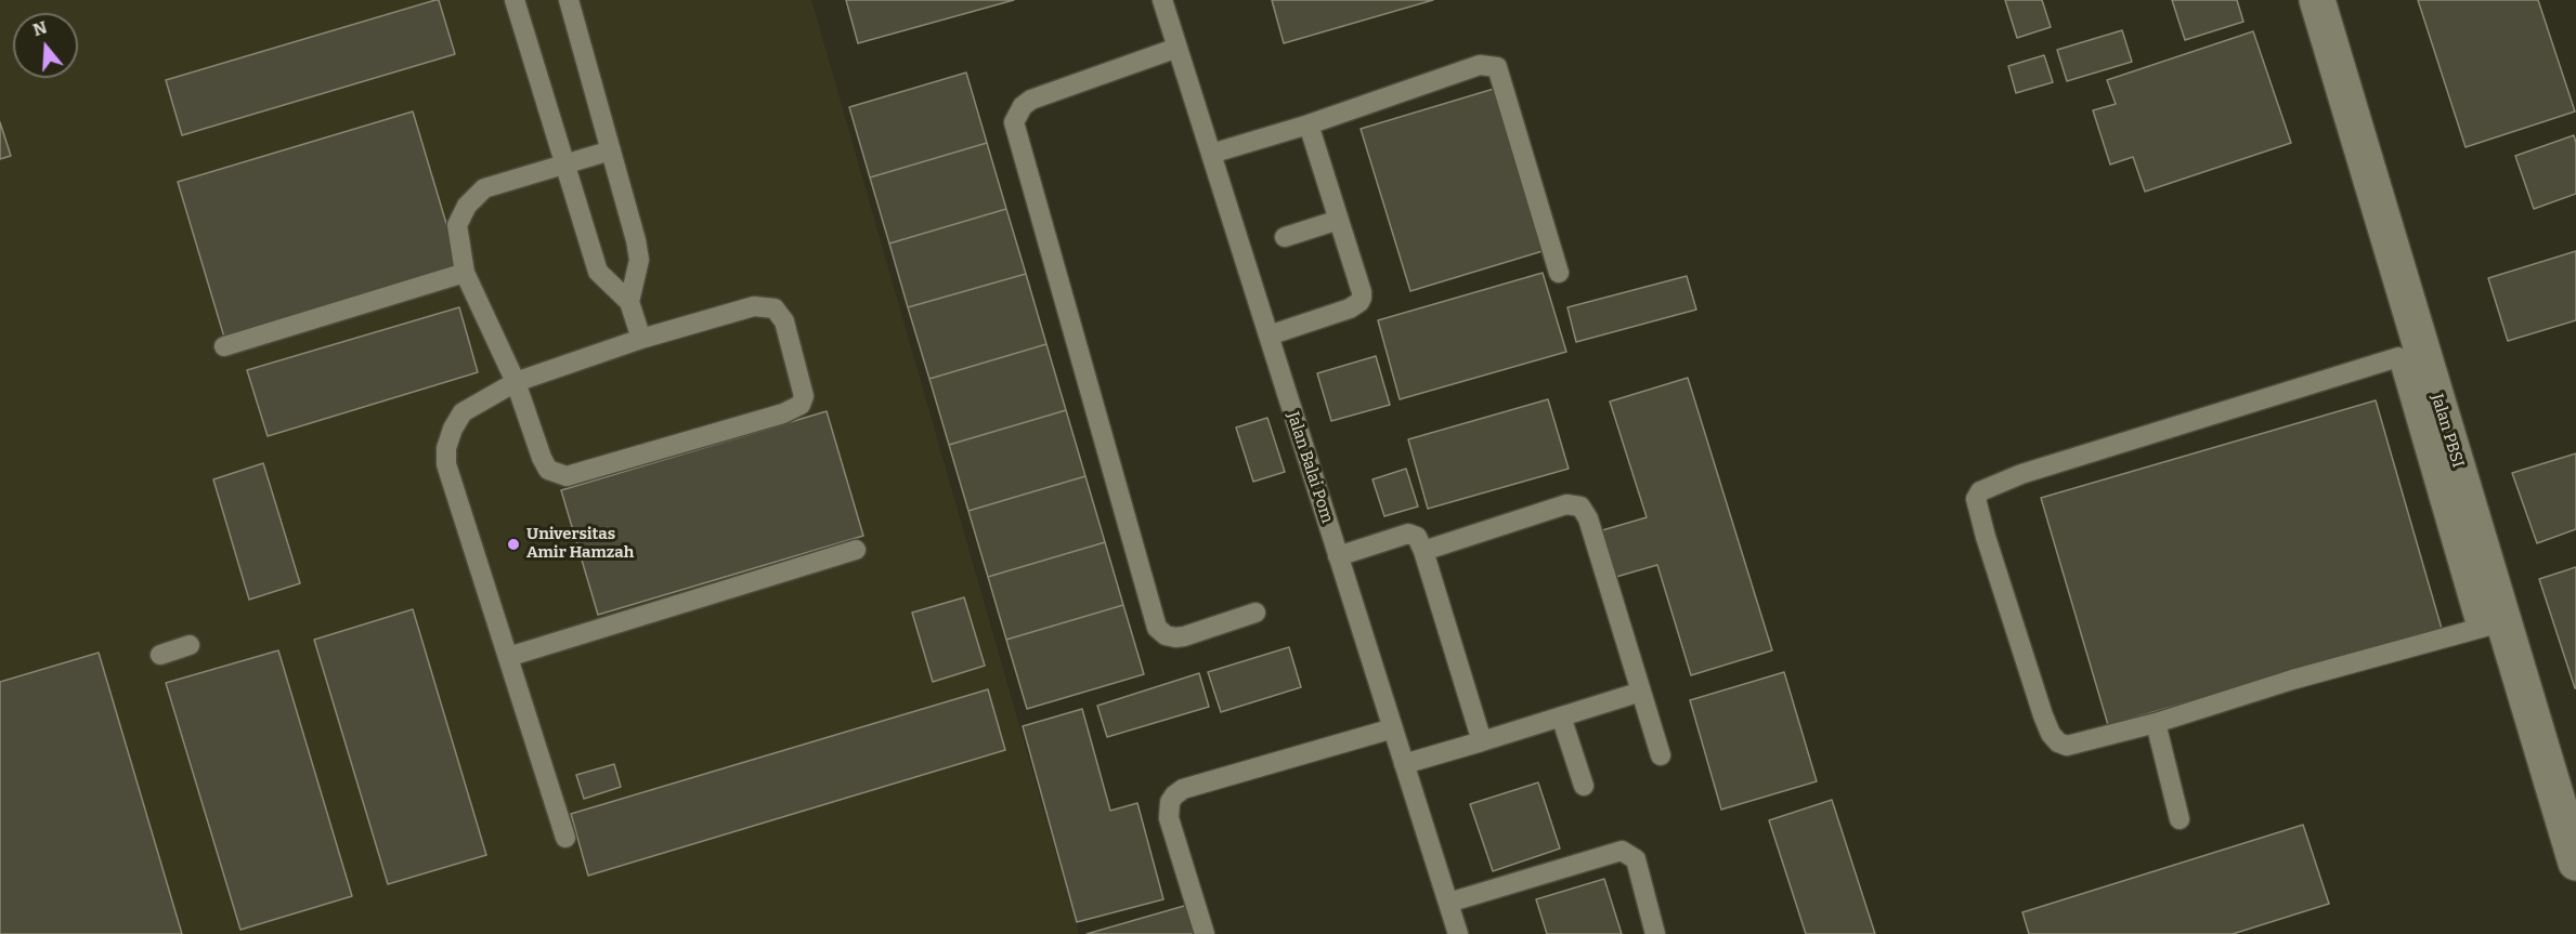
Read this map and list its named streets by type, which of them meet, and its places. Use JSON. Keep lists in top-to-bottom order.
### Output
{
  "streets": {
    "street": ["Jalan PBSI"],
    "lane": ["Jalan Balai Pom"]
  },
  "places": ["Universitas Amir Hamzah"],
  "north": "top"
}
